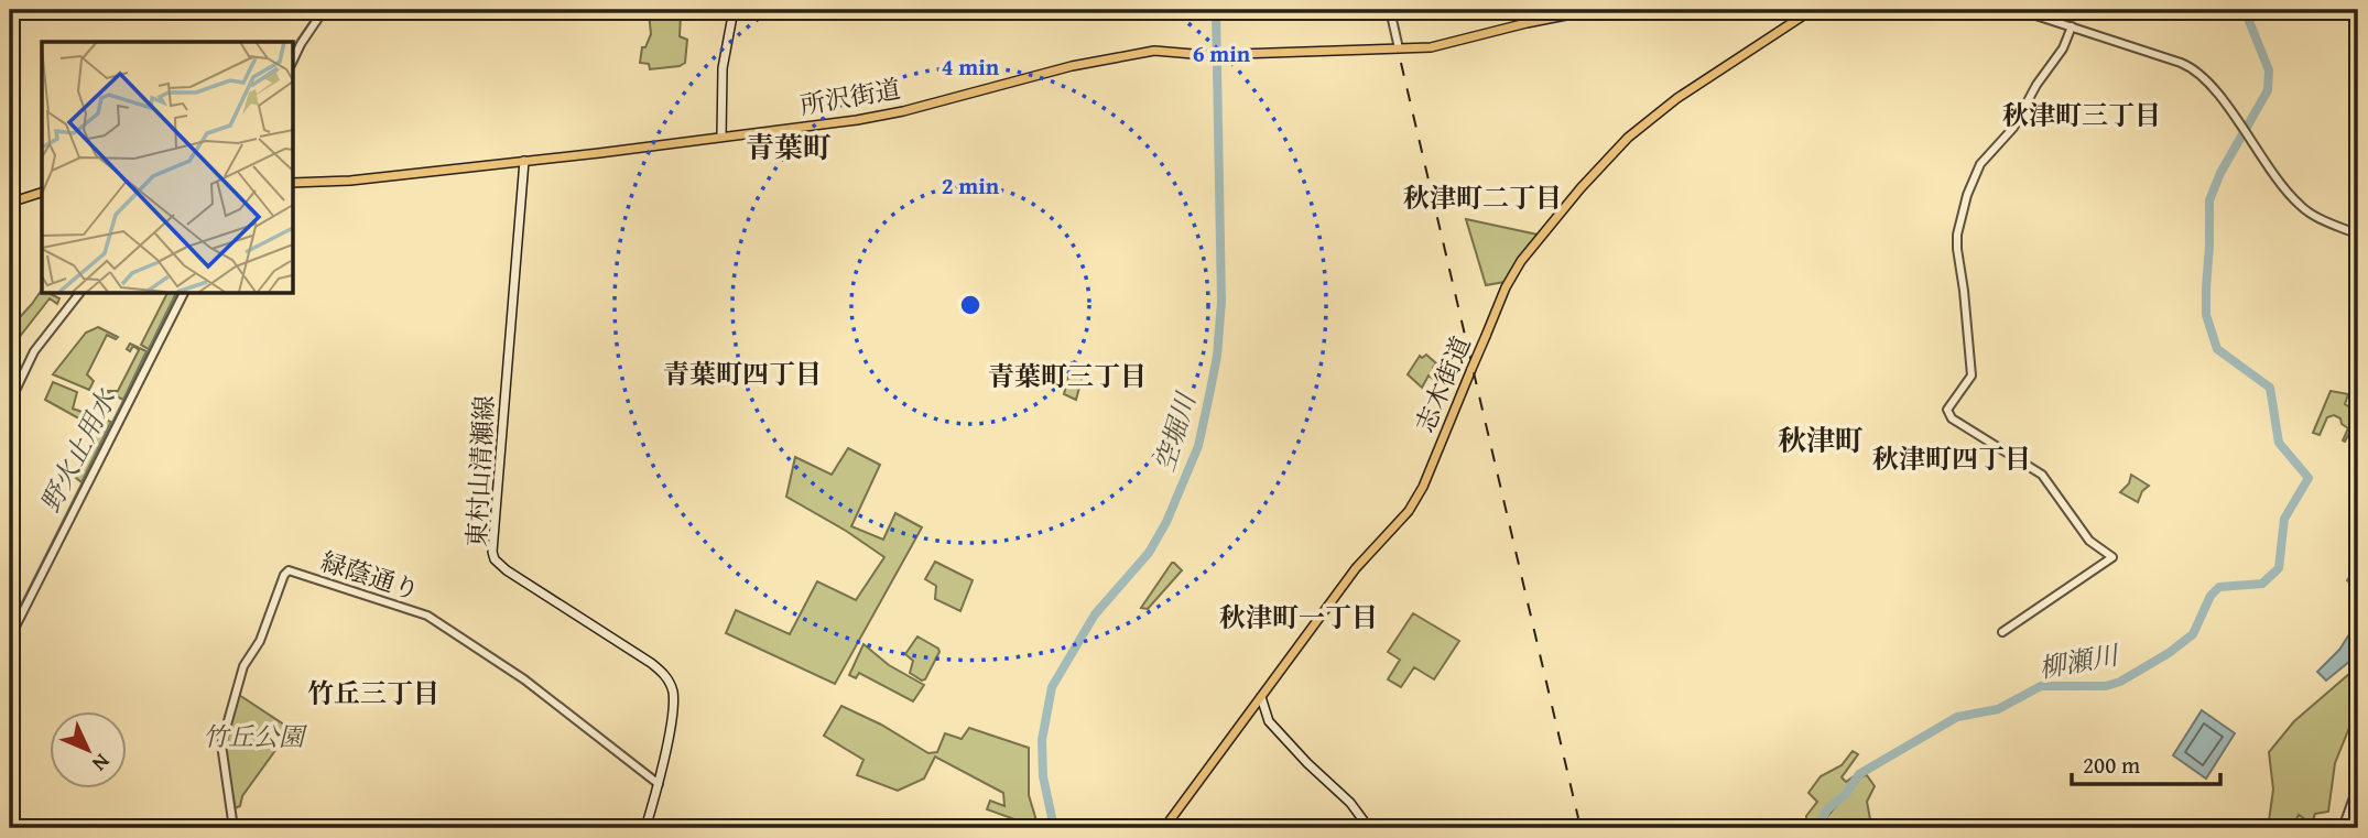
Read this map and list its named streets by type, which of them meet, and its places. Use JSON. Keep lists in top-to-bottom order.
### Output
{
  "streets": {
    "main road": ["所沢街道", "志木街道", "東村山清瀬線"],
    "street": ["緑蔭通り"]
  },
  "crossings": [
    ["所沢街道", "東村山清瀬線"],
    ["東村山清瀬線", "緑蔭通り"]
  ],
  "districts": [
    "秋津町三丁目",
    "青葉町",
    "秋津町二丁目",
    "青葉町四丁目",
    "青葉町三丁目",
    "秋津町",
    "秋津町四丁目",
    "秋津町一丁目",
    "竹丘三丁目"
  ],
  "water": ["空堀川", "野火止用水", "柳瀬川"],
  "parks": ["竹丘公園"],
  "scale_bar": "200 m",
  "north": "bottom right",
  "rings": ["6 min", "4 min", "2 min"]
}
